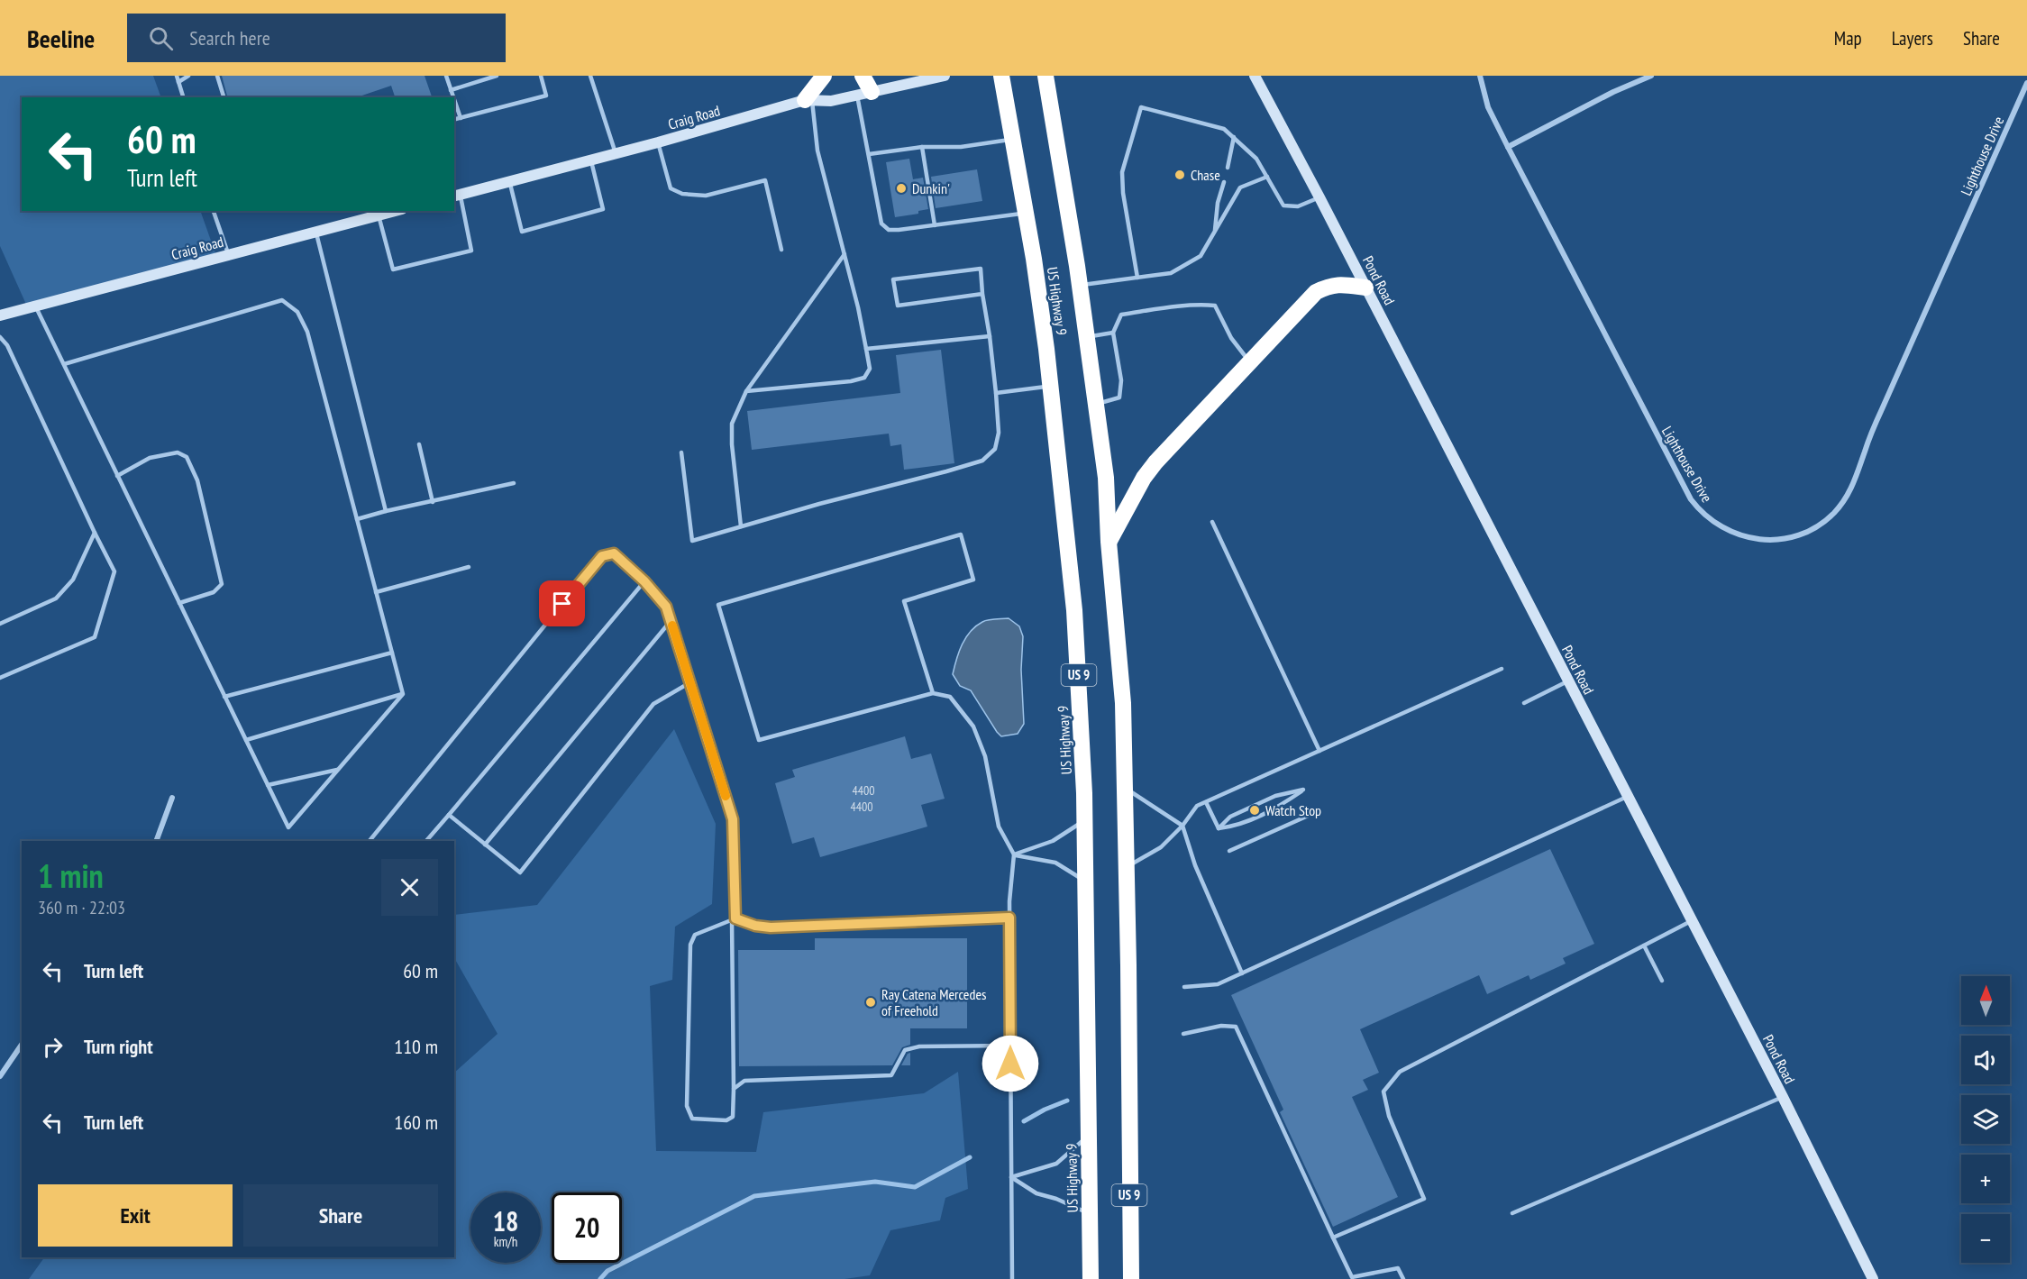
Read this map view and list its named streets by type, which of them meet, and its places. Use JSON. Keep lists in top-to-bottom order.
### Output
{
  "streets": {
    "highway": ["US Highway 9", "US 9"],
    "main road": ["Craig Road", "Pond Road"],
    "street": ["Lighthouse Drive"]
  },
  "places": [
    "Chase",
    "Dunkin'",
    "Watch Stop",
    "Ray Catena Mercedes of Freehold"
  ],
  "house_numbers": ["4400", "4400"],
  "north": "top",
  "page": {
    "header": "Beeline",
    "search": "Search here",
    "nav": ["Map", "Layers", "Share"],
    "turn": ["60 m", "Turn left"],
    "heading": ["1 min", "360 m · 22:03"],
    "list": [
      {
        "name": "Turn left",
        "value": "60 m"
      },
      {
        "name": "Turn right",
        "value": "110 m"
      },
      {
        "name": "Turn left",
        "value": "160 m"
      }
    ],
    "map_buttons": ["+", "−"],
    "buttons": ["Exit", "Share"],
    "speed": "18 km/h",
    "limit": "20"
  }
}
